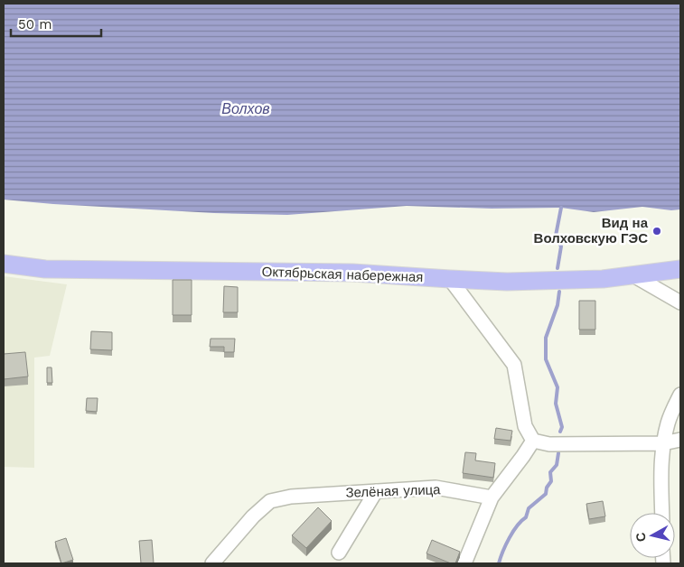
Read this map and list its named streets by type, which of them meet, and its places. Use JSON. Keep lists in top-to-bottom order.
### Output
{
  "streets": {
    "main road": ["Октябрьская набережная"],
    "street": ["Зелёная улица"]
  },
  "water": ["Волхов"],
  "places": ["Вид на Волховскую ГЭС"],
  "scale_bar": "50 m",
  "north": "left"
}
